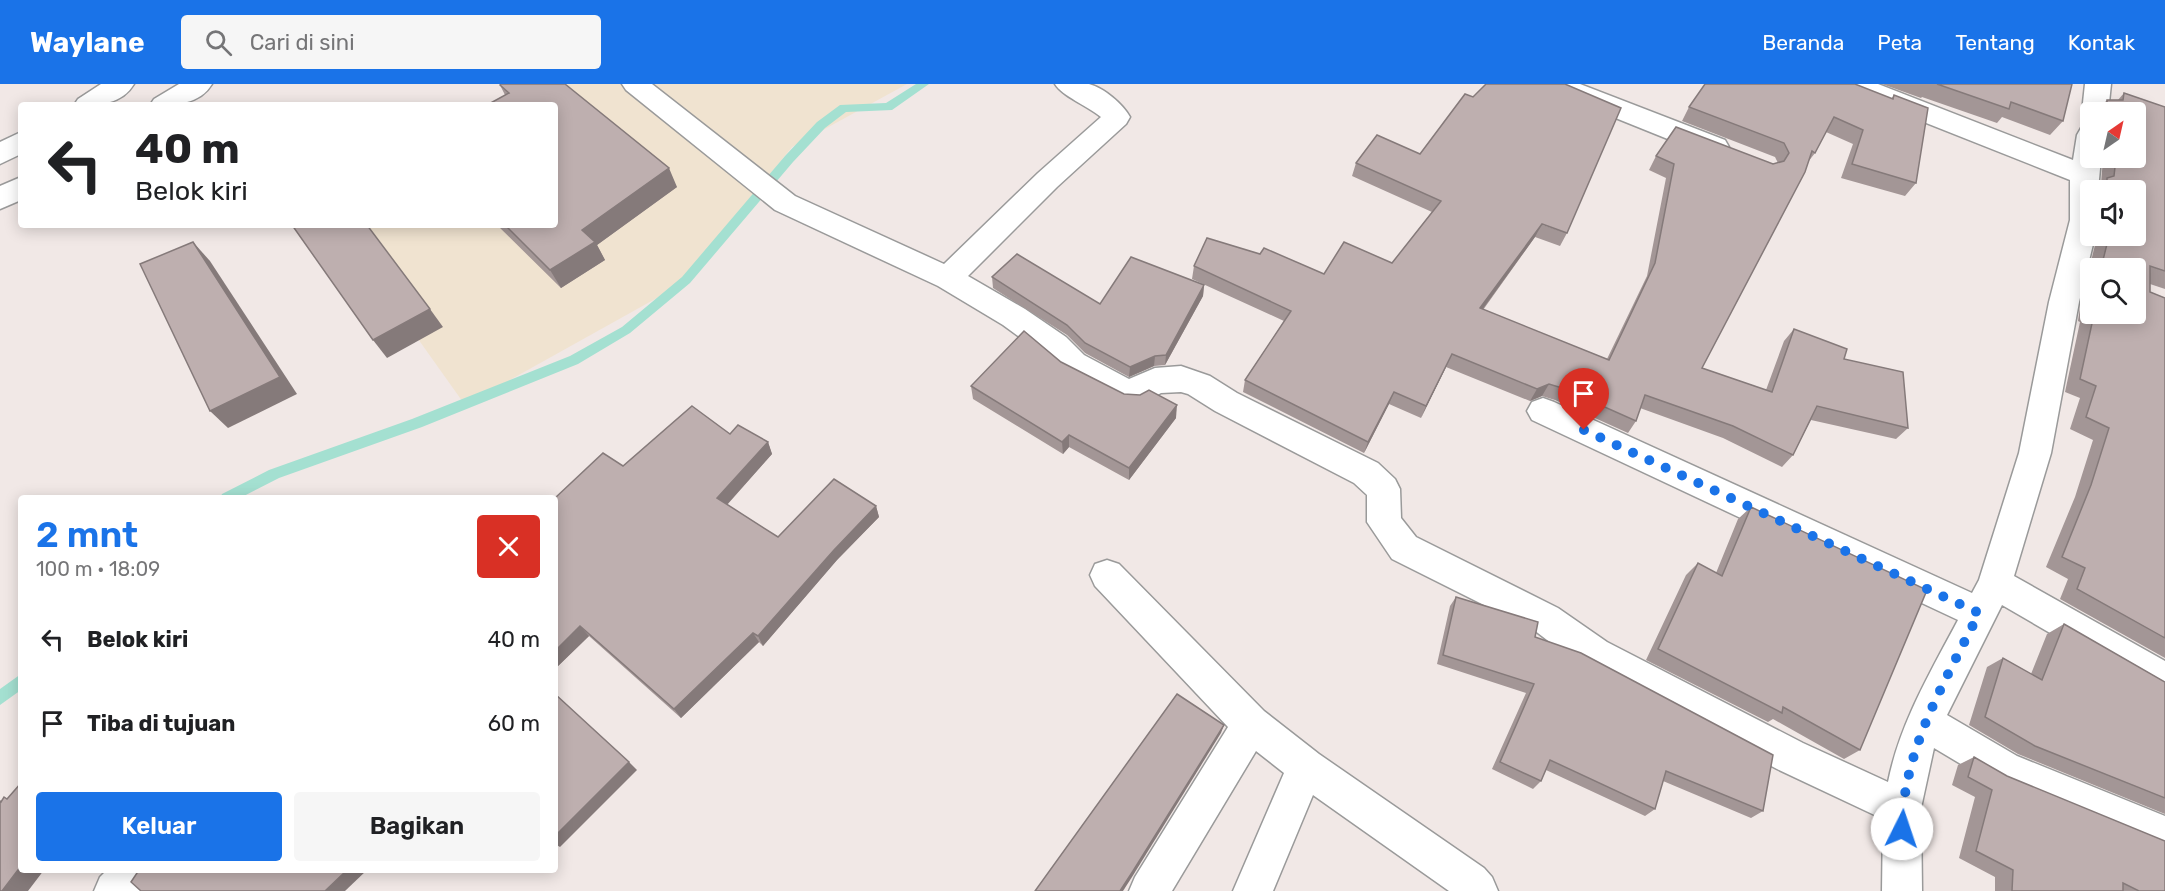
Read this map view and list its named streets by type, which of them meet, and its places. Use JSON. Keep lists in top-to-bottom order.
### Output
{
  "north": "top right",
  "page": {
    "header": "Waylane",
    "search": "Cari di sini",
    "nav": [
      "Beranda",
      "Peta",
      "Tentang",
      "Kontak"
    ],
    "turn": ["40 m", "Belok kiri"],
    "heading": ["2 mnt", "100 m · 18:09"],
    "list": [
      {
        "name": "Belok kiri",
        "value": "40 m"
      },
      {
        "name": "Tiba di tujuan",
        "value": "60 m"
      }
    ],
    "buttons": ["Keluar", "Bagikan"]
  }
}
